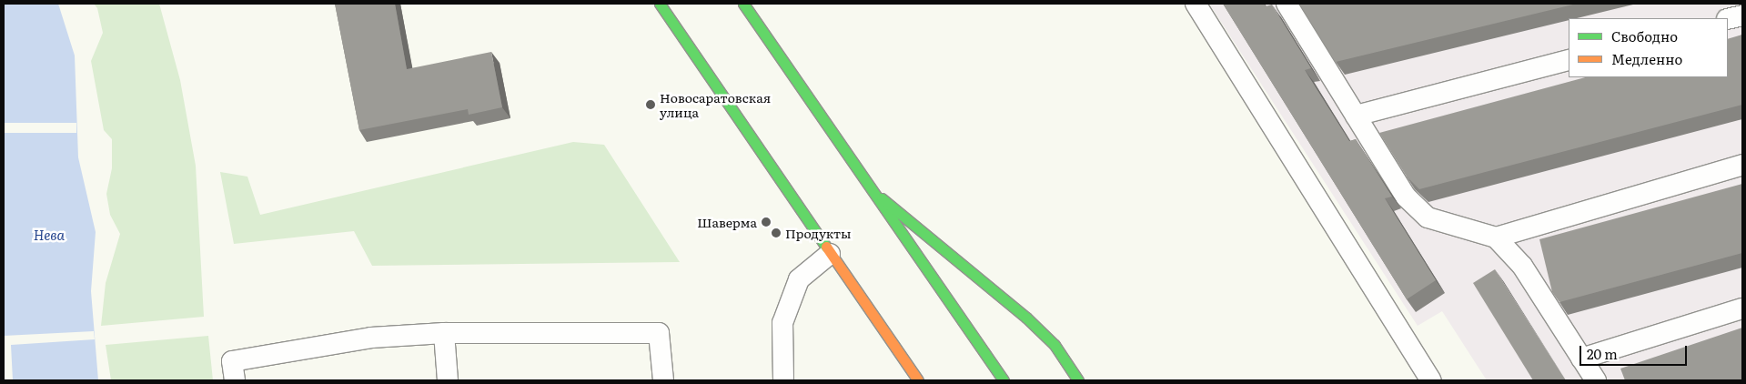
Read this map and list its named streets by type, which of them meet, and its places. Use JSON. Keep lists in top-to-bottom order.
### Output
{
  "water": ["Нева"],
  "places": ["Новосаратовская улица", "Шаверма", "Продукты"],
  "legend": ["Свободно", "Медленно"],
  "scale_bar": "20 m"
}
